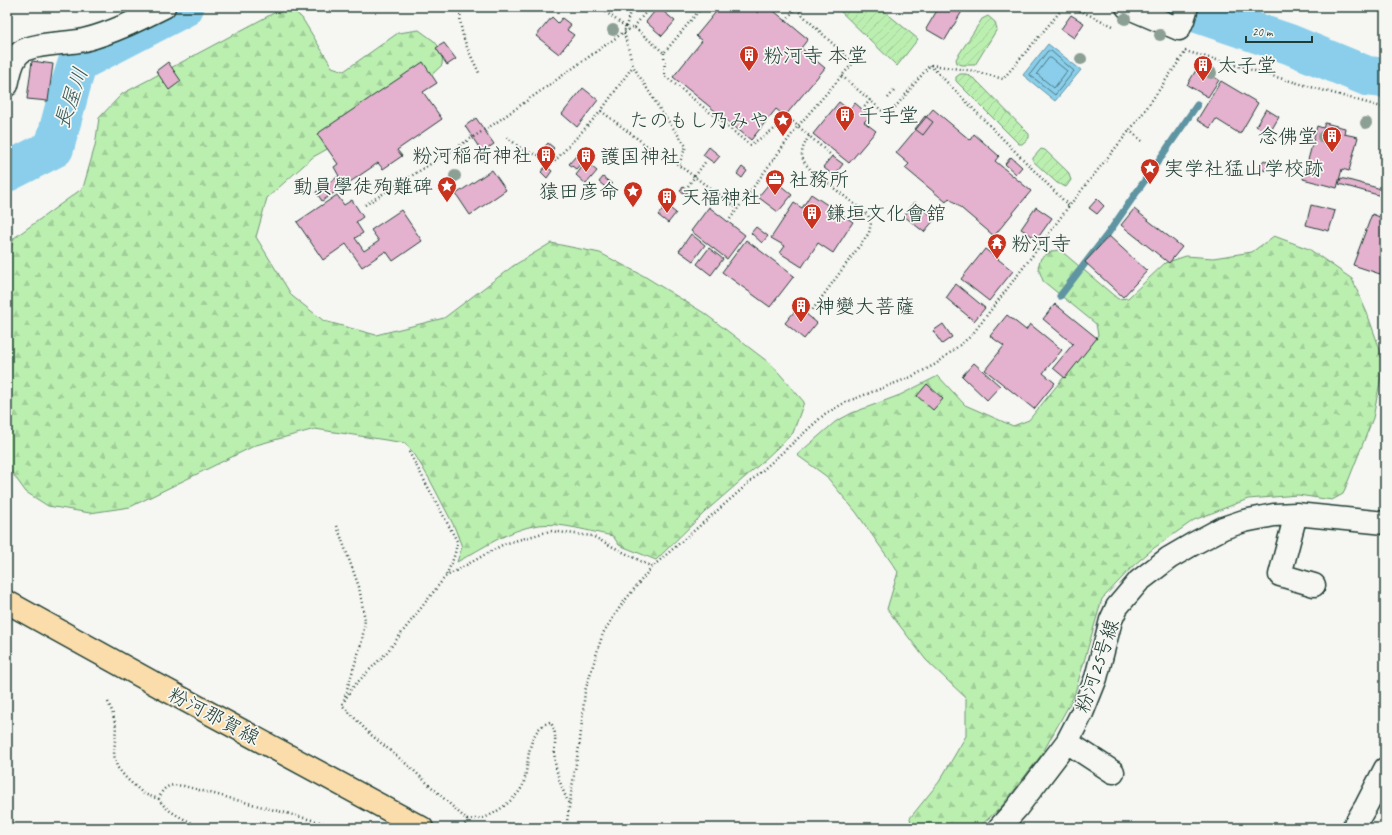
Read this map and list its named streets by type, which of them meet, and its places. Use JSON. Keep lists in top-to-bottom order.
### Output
{
  "streets": {
    "main road": ["粉河那賀線"],
    "street": ["粉河25号線"]
  },
  "water": ["長屋川"],
  "places": {
    "building": [
      "粉河寺 本堂",
      "太子堂",
      "千手堂",
      "念佛堂",
      "粉河稲荷神社",
      "護国神社",
      "天福神社",
      "鎌垣文化會舘",
      "神變大菩薩"
    ],
    "place": [
      "たのもし乃みや",
      "実学社猛山学校跡",
      "動員學徒殉難碑",
      "猿田彦命"
    ],
    "office": ["社務所"],
    "temple": ["粉河寺"]
  },
  "scale_bar": "20 m"
}
